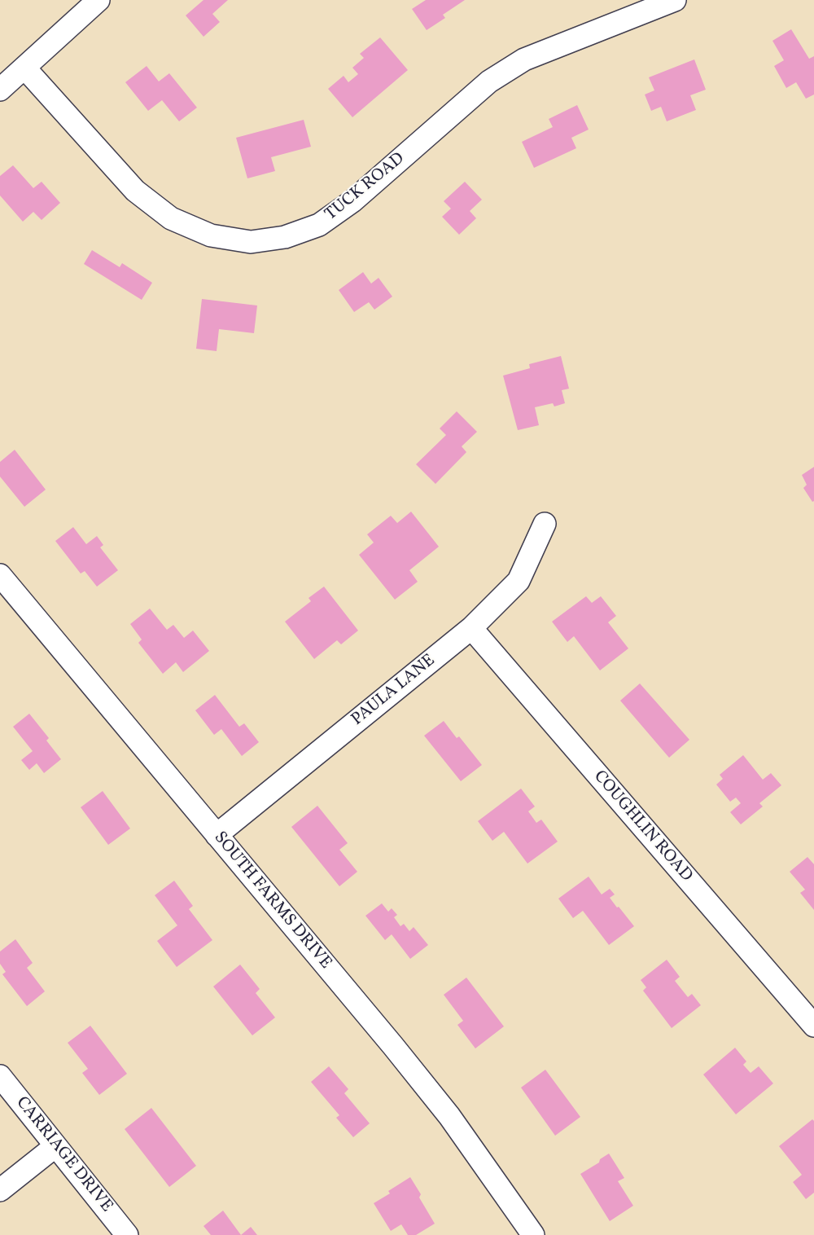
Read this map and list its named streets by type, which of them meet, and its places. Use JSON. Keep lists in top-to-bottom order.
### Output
{
  "streets": {
    "street": [
      "TUCK ROAD",
      "PAULA LANE",
      "COUGHLIN ROAD",
      "SOUTH FARMS DRIVE",
      "CARRIAGE DRIVE"
    ]
  },
  "crossings": [
    ["PAULA LANE", "COUGHLIN ROAD"],
    ["PAULA LANE", "SOUTH FARMS DRIVE"]
  ]
}
